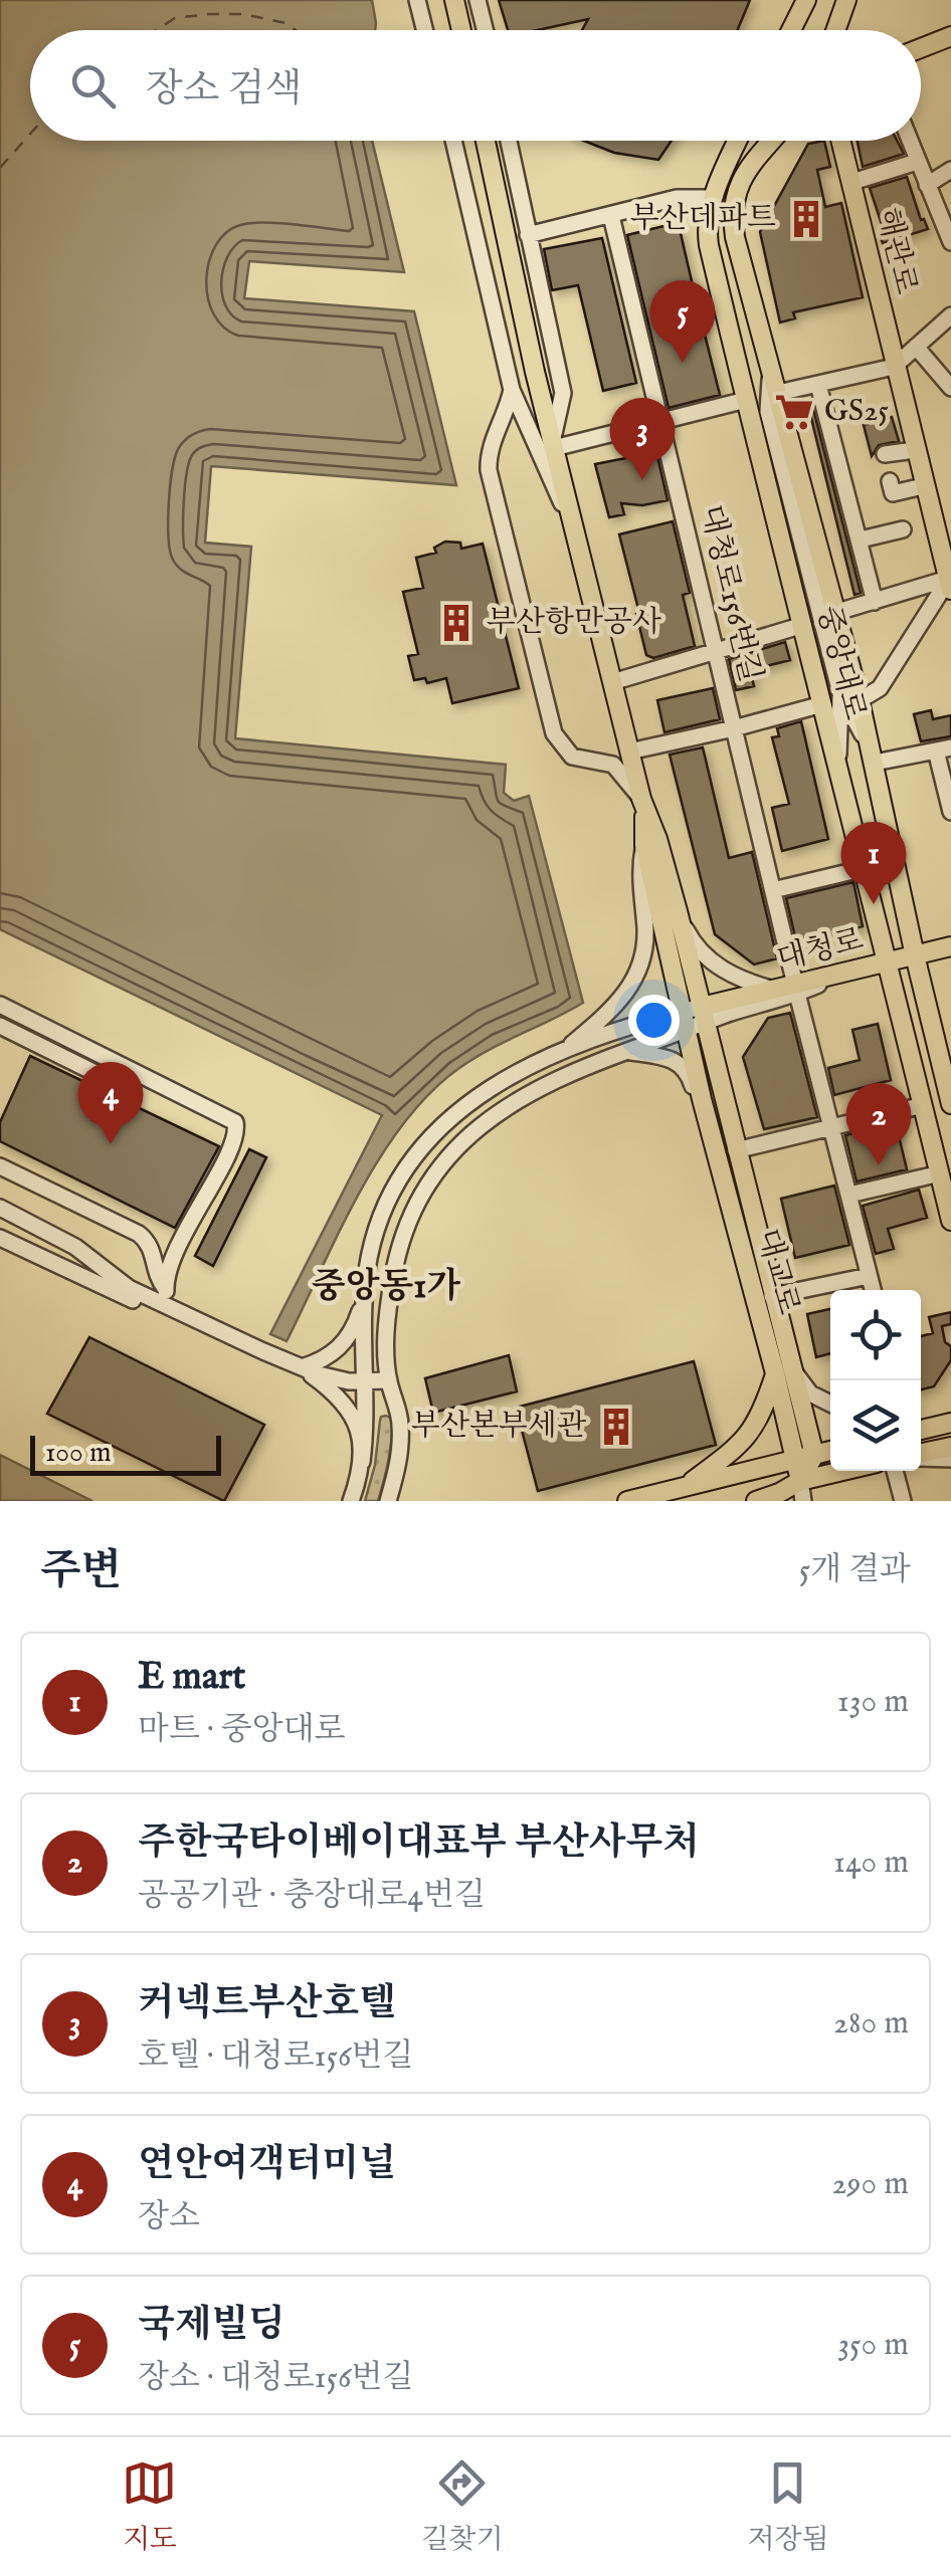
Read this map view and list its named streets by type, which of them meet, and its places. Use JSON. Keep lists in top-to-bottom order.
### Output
{
  "streets": {
    "main road": [
      "해관로",
      "중앙대로",
      "대청로",
      "대교로"
    ],
    "street": ["대청로156번길"]
  },
  "crossings": [
    ["해관로", "중앙대로"],
    ["대청로156번길", "대청로"],
    ["중앙대로", "대청로"],
    ["대청로", "대교로"]
  ],
  "districts": ["중앙동1가"],
  "places": {
    "building": ["부산데파트", "부산항만공사", "부산본부세관"],
    "supermarket": ["GS25"]
  },
  "scale_bar": "100 m",
  "page": {
    "search": "장소 검색",
    "pins": [
      "5",
      "3",
      "1",
      "4",
      "2"
    ],
    "scale": "100 m",
    "heading": ["주변", "5개 결과"],
    "list": [
      {
        "mark": "1",
        "name": "E mart",
        "note": "마트 · 중앙대로",
        "value": "130 m"
      },
      {
        "mark": "2",
        "name": "주한국타이베이대표부 부산사무처",
        "note": "공공기관 · 충장대로4번길",
        "value": "140 m"
      },
      {
        "mark": "3",
        "name": "커넥트부산호텔",
        "note": "호텔 · 대청로156번길",
        "value": "280 m"
      },
      {
        "mark": "4",
        "name": "연안여객터미널",
        "note": "장소",
        "value": "290 m"
      },
      {
        "mark": "5",
        "name": "국제빌딩",
        "note": "장소 · 대청로156번길",
        "value": "350 m"
      }
    ],
    "nav": ["지도", "길찾기", "저장됨"]
  }
}
